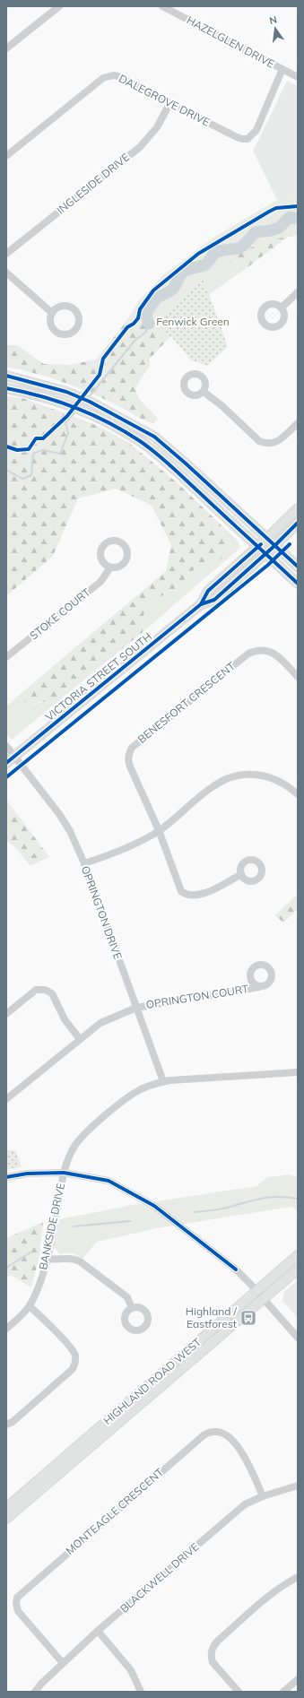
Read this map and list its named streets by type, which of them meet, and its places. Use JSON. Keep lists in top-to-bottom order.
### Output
{
  "streets": {
    "main road": ["VICTORIA STREET SOUTH", "HIGHLAND ROAD WEST"],
    "street": [
      "HAZELGLEN DRIVE",
      "DALEGROVE DRIVE",
      "INGLESIDE DRIVE",
      "STOKE COURT",
      "BENESFORT CRESCENT",
      "OPRINGTON DRIVE",
      "OPRINGTON COURT",
      "BANKSIDE DRIVE",
      "MONTEAGLE CRESCENT",
      "BLACKWELL DRIVE"
    ]
  },
  "crossings": [
    ["HAZELGLEN DRIVE", "DALEGROVE DRIVE"],
    ["DALEGROVE DRIVE", "INGLESIDE DRIVE"],
    ["VICTORIA STREET SOUTH", "OPRINGTON DRIVE"],
    ["OPRINGTON DRIVE", "OPRINGTON COURT"],
    ["OPRINGTON DRIVE", "BANKSIDE DRIVE"],
    ["MONTEAGLE CRESCENT", "BLACKWELL DRIVE"]
  ],
  "parks": ["Fenwick Green"],
  "places": {
    "bus stop": ["Highland / Eastforest"]
  },
  "north": "top"
}
